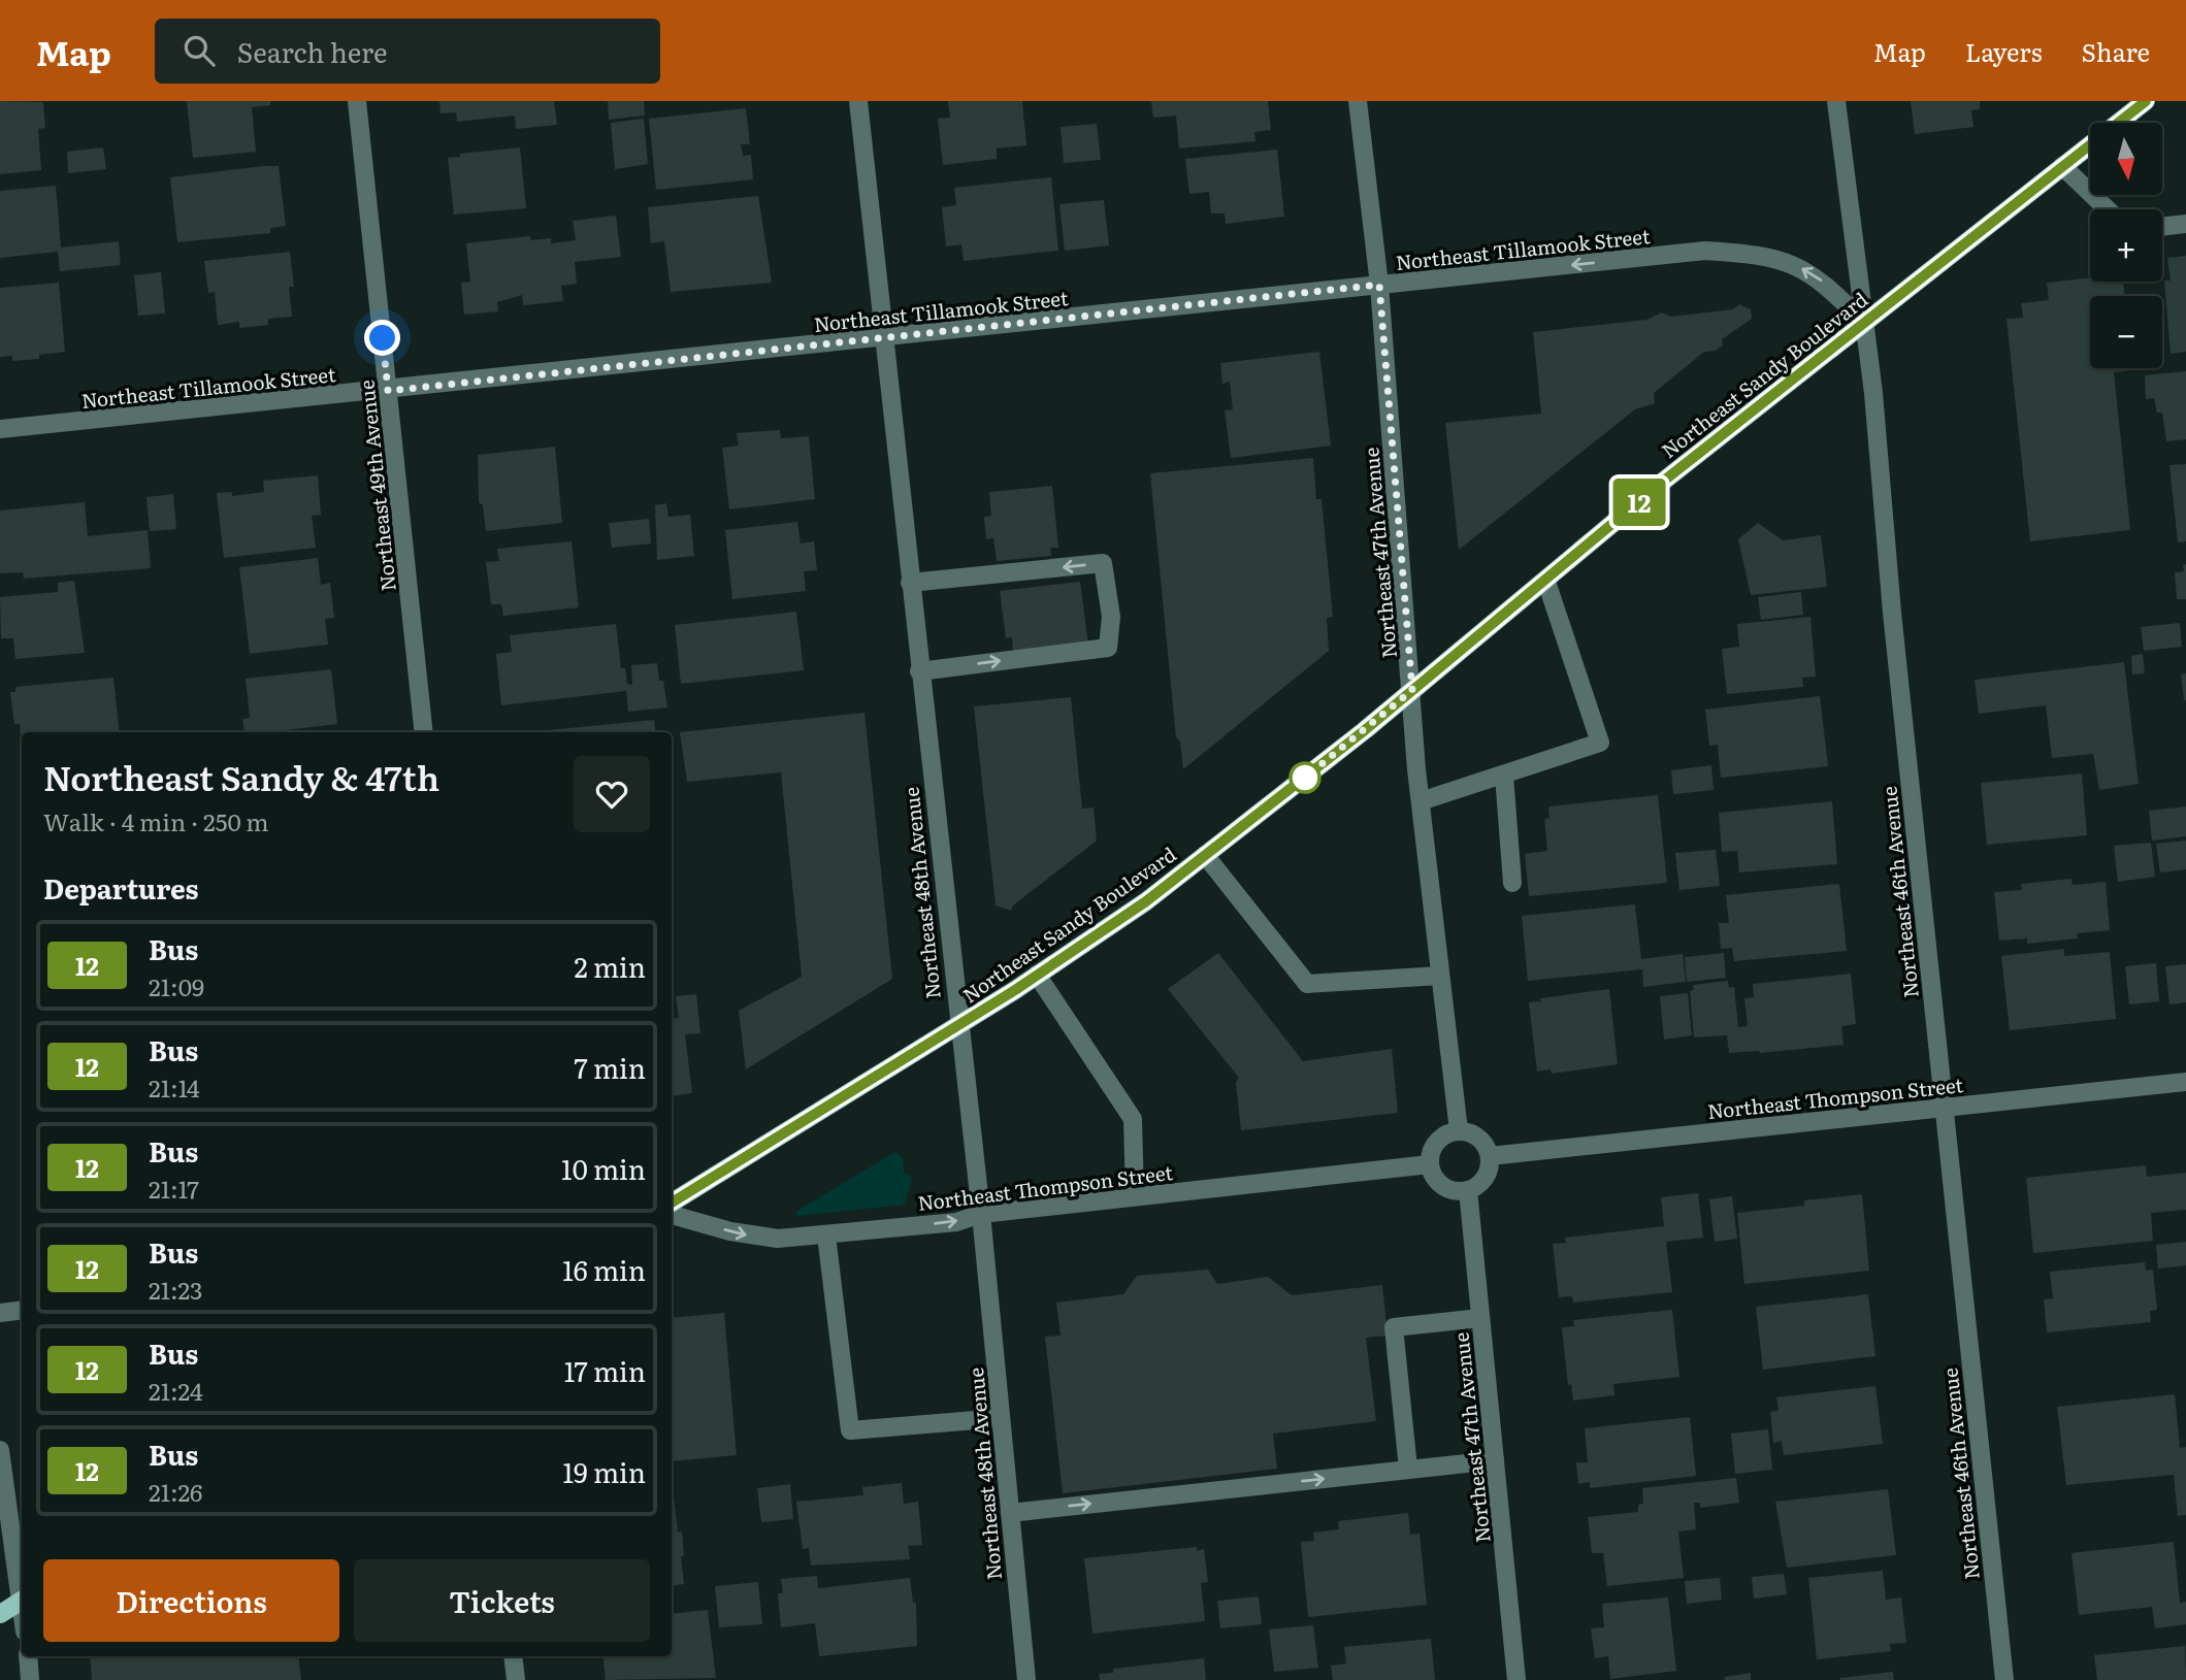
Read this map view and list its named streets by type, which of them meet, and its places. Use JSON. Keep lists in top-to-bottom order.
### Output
{
  "streets": {
    "main road": ["Northeast Sandy Boulevard"],
    "street": [
      "Northeast Tillamook Street",
      "Northeast 49th Avenue",
      "Northeast 47th Avenue",
      "Northeast 46th Avenue",
      "Northeast 48th Avenue",
      "Northeast Thompson Street"
    ]
  },
  "crossings": [
    ["Northeast Tillamook Street", "Northeast Sandy Boulevard"],
    ["Northeast Tillamook Street", "Northeast 49th Avenue"],
    ["Northeast Tillamook Street", "Northeast 47th Avenue"],
    ["Northeast Tillamook Street", "Northeast 46th Avenue"],
    ["Northeast Tillamook Street", "Northeast 48th Avenue"],
    ["Northeast Sandy Boulevard", "Northeast 47th Avenue"],
    ["Northeast Sandy Boulevard", "Northeast 46th Avenue"],
    ["Northeast Sandy Boulevard", "Northeast 48th Avenue"],
    ["Northeast 47th Avenue", "Northeast Thompson Street"],
    ["Northeast 46th Avenue", "Northeast Thompson Street"],
    ["Northeast 48th Avenue", "Northeast Thompson Street"]
  ],
  "lines": ["bus line 12"],
  "north": "bottom",
  "page": {
    "header": "Map",
    "search": "Search here",
    "nav": ["Map", "Layers", "Share"],
    "on_map": "12",
    "map_buttons": ["+", "−"],
    "heading": [
      ["Northeast Sandy & 47th", "Walk · 4 min · 250 m"],
      "Departures"
    ],
    "list": [
      {
        "mark": "12",
        "name": "Bus",
        "note": "21:09",
        "value": "2 min"
      },
      {
        "mark": "12",
        "name": "Bus",
        "note": "21:14",
        "value": "7 min"
      },
      {
        "mark": "12",
        "name": "Bus",
        "note": "21:17",
        "value": "10 min"
      },
      {
        "mark": "12",
        "name": "Bus",
        "note": "21:23",
        "value": "16 min"
      },
      {
        "mark": "12",
        "name": "Bus",
        "note": "21:24",
        "value": "17 min"
      },
      {
        "mark": "12",
        "name": "Bus",
        "note": "21:26",
        "value": "19 min"
      }
    ],
    "buttons": ["Directions", "Tickets"]
  }
}
